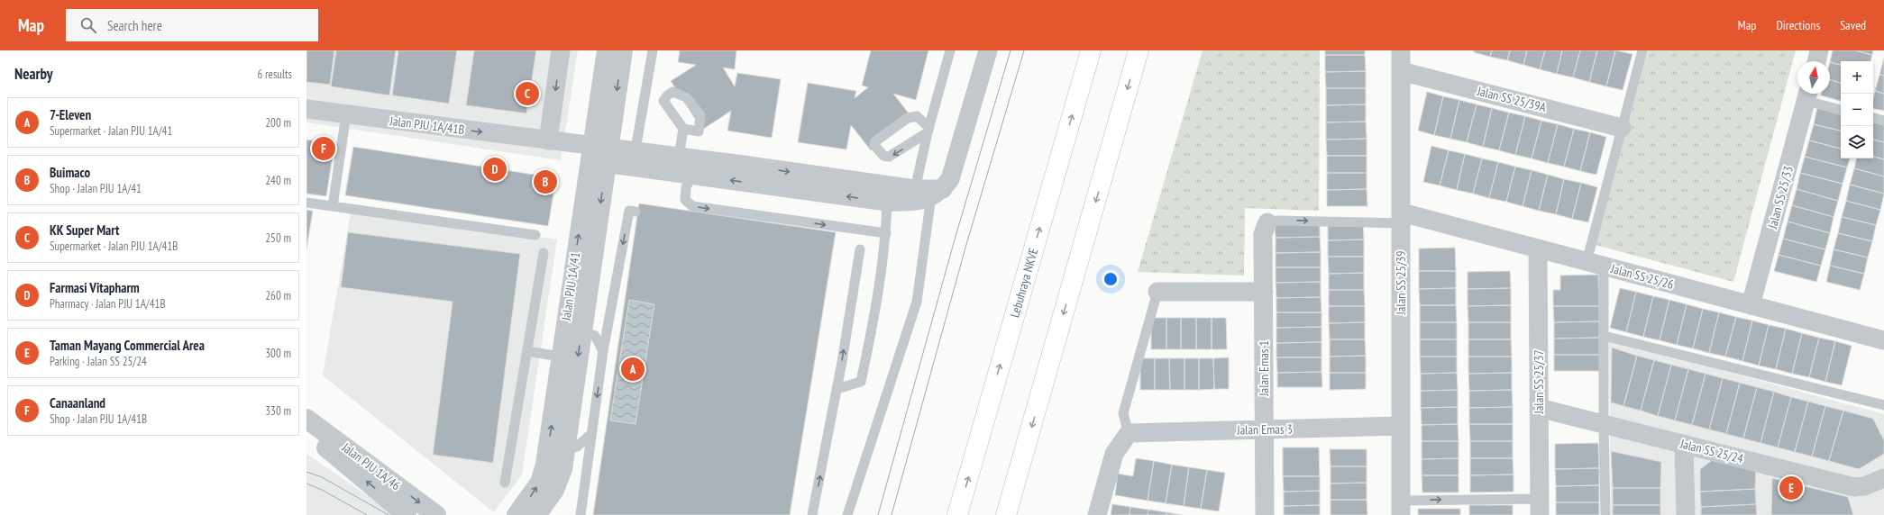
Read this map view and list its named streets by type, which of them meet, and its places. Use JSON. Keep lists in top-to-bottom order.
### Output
{
  "streets": {
    "highway": ["Lebuhraya NKVE"],
    "street": [
      "Jalan SS 25/39A",
      "Jalan PJU 1A/41B",
      "Jalan SS 25/33",
      "Jalan SS 25/26",
      "Jalan SS 25/39",
      "Jalan PJU 1A/41",
      "Jalan Emas 1",
      "Jalan SS 25/37",
      "Jalan Emas 3",
      "Jalan SS 25/24",
      "Jalan PJU 1A/46"
    ]
  },
  "crossings": [
    ["Jalan SS 25/39A", "Jalan SS 25/39"],
    ["Jalan PJU 1A/41B", "Jalan PJU 1A/41"],
    ["Jalan SS 25/33", "Jalan SS 25/26"],
    ["Jalan SS 25/26", "Jalan SS 25/39"],
    ["Jalan SS 25/26", "Jalan SS 25/37"],
    ["Jalan SS 25/39", "Jalan Emas 3"],
    ["Jalan Emas 1", "Jalan Emas 3"],
    ["Jalan SS 25/37", "Jalan SS 25/24"]
  ],
  "one_way": ["Jalan PJU 1A/41B"],
  "north": "top",
  "page": {
    "header": "Map",
    "search": "Search here",
    "nav": ["Map", "Directions", "Saved"],
    "heading": ["Nearby", "6 results"],
    "map_buttons": ["+", "−"],
    "pins": [
      "C",
      "F",
      "D",
      "B",
      "A",
      "E"
    ],
    "list": [
      {
        "mark": "A",
        "name": "7-Eleven",
        "note": "Supermarket · Jalan PJU 1A/41",
        "value": "200 m"
      },
      {
        "mark": "B",
        "name": "Buimaco",
        "note": "Shop · Jalan PJU 1A/41",
        "value": "240 m"
      },
      {
        "mark": "C",
        "name": "KK Super Mart",
        "note": "Supermarket · Jalan PJU 1A/41B",
        "value": "250 m"
      },
      {
        "mark": "D",
        "name": "Farmasi Vitapharm",
        "note": "Pharmacy · Jalan PJU 1A/41B",
        "value": "260 m"
      },
      {
        "mark": "E",
        "name": "Taman Mayang Commercial Area",
        "note": "Parking · Jalan SS 25/24",
        "value": "300 m"
      },
      {
        "mark": "F",
        "name": "Canaanland",
        "note": "Shop · Jalan PJU 1A/41B",
        "value": "330 m"
      }
    ]
  }
}
